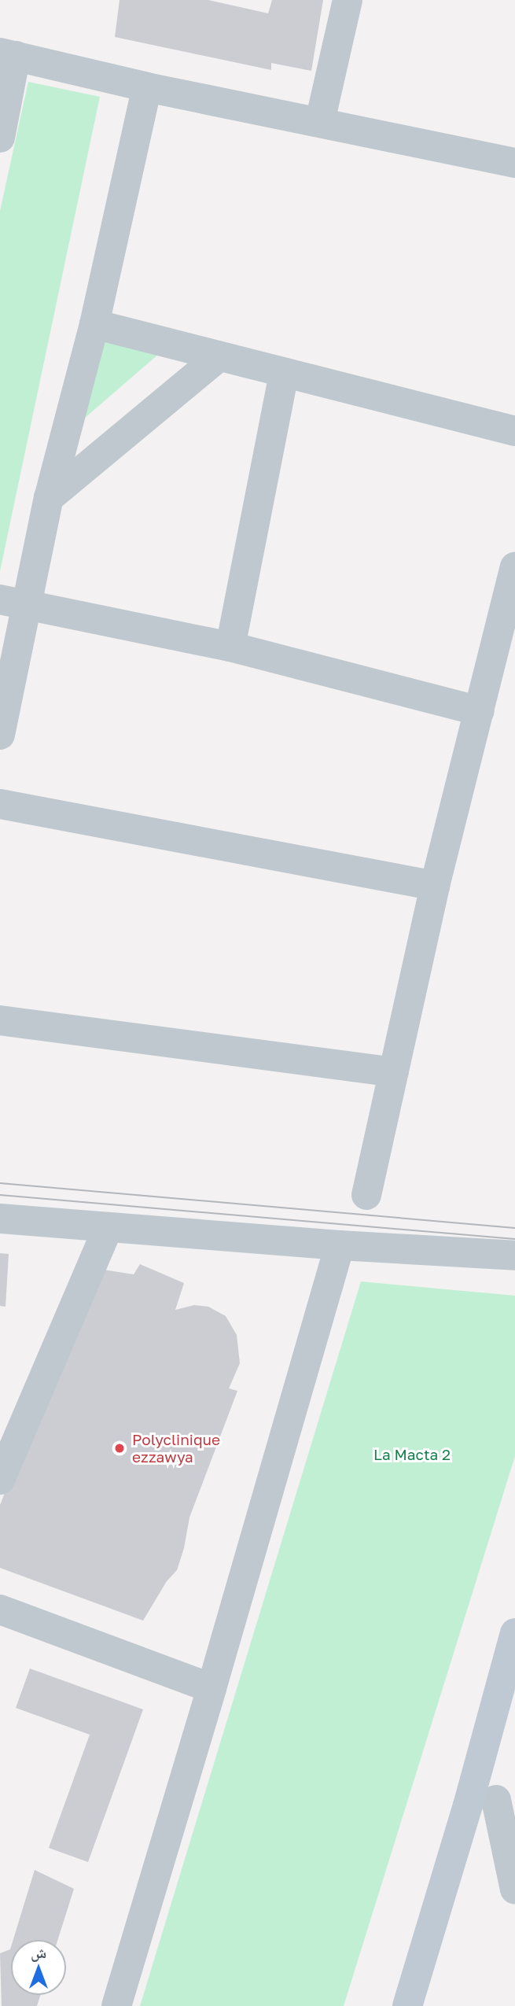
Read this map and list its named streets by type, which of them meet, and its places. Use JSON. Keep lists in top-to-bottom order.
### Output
{
  "parks": ["La Macta 2"],
  "places": ["Polyclinique ezzawya"],
  "north": "top"
}
